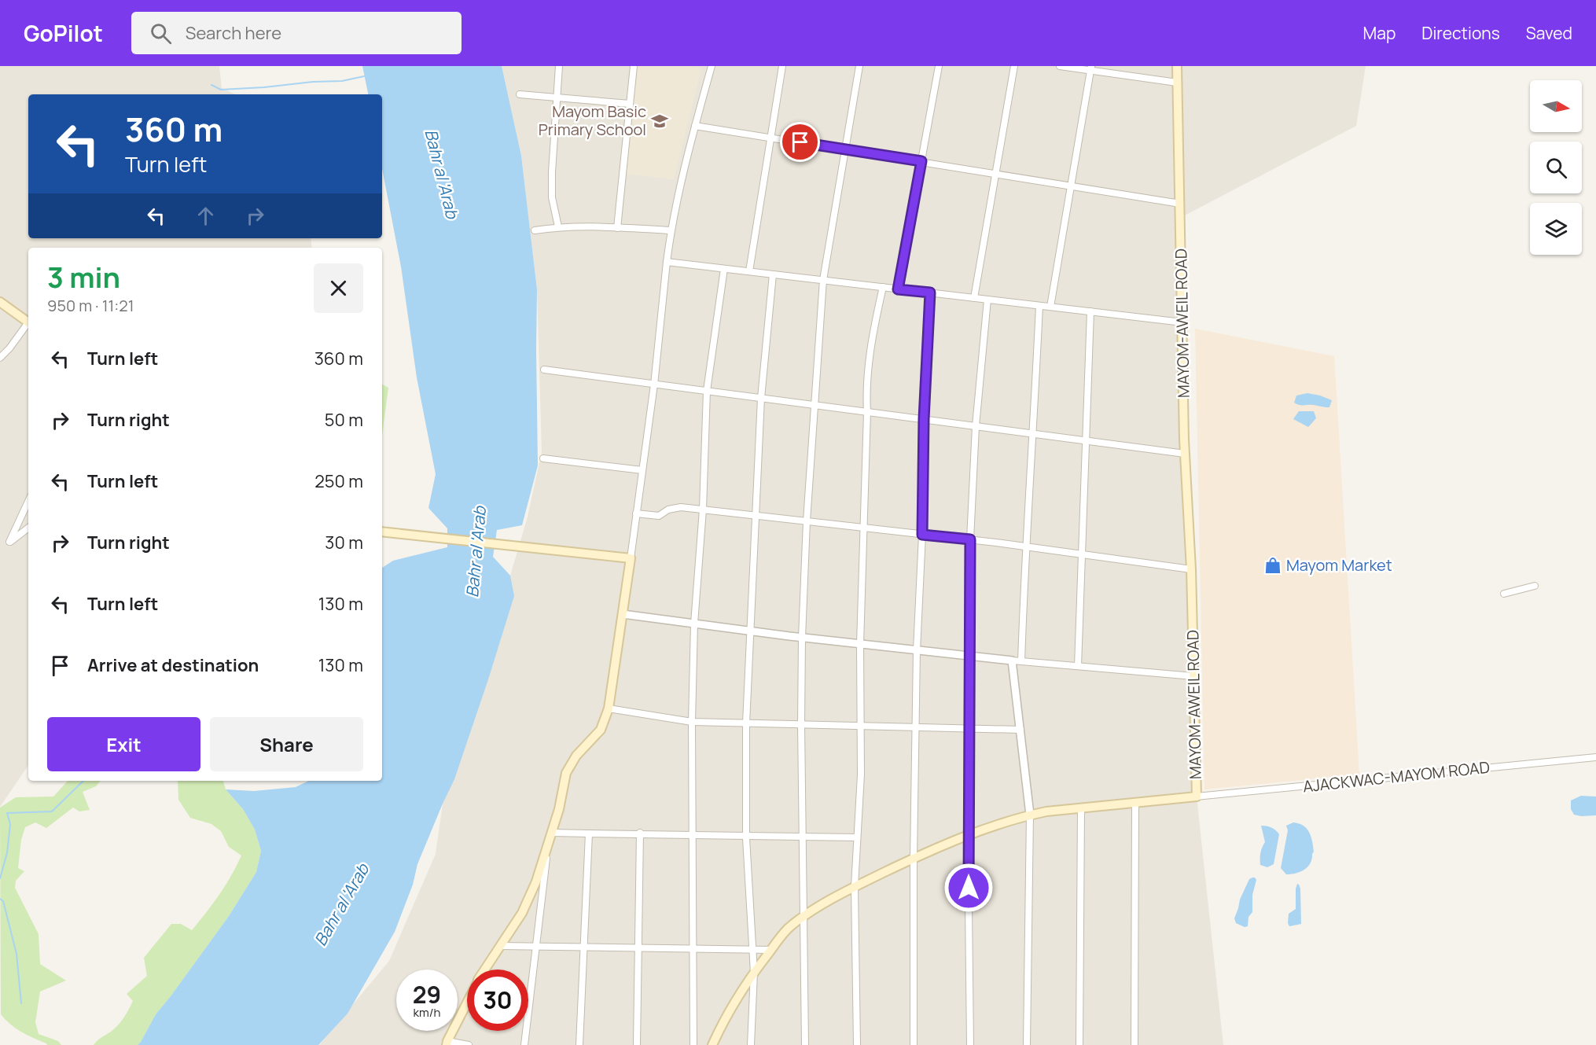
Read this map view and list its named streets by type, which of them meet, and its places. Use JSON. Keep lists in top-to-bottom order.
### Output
{
  "streets": {
    "main road": ["MAYOM-AWEIL ROAD"],
    "street": ["AJACKWAC-MAYOM ROAD"]
  },
  "crossings": [
    ["MAYOM-AWEIL ROAD", "AJACKWAC-MAYOM ROAD"]
  ],
  "water": ["Bahr al 'Arab"],
  "places": {
    "school or university": ["Mayom Basic Primary School"],
    "shop": ["Mayom Market"]
  },
  "north": "right",
  "page": {
    "header": "GoPilot",
    "search": "Search here",
    "nav": ["Map", "Directions", "Saved"],
    "turn": ["360 m", "Turn left"],
    "heading": ["3 min", "950 m · 11:21"],
    "list": [
      {
        "name": "Turn left",
        "value": "360 m"
      },
      {
        "name": "Turn right",
        "value": "50 m"
      },
      {
        "name": "Turn left",
        "value": "250 m"
      },
      {
        "name": "Turn right",
        "value": "30 m"
      },
      {
        "name": "Turn left",
        "value": "130 m"
      },
      {
        "name": "Arrive at destination",
        "value": "130 m"
      }
    ],
    "buttons": ["Exit", "Share"],
    "speed": "29 km/h",
    "limit": "30"
  }
}
